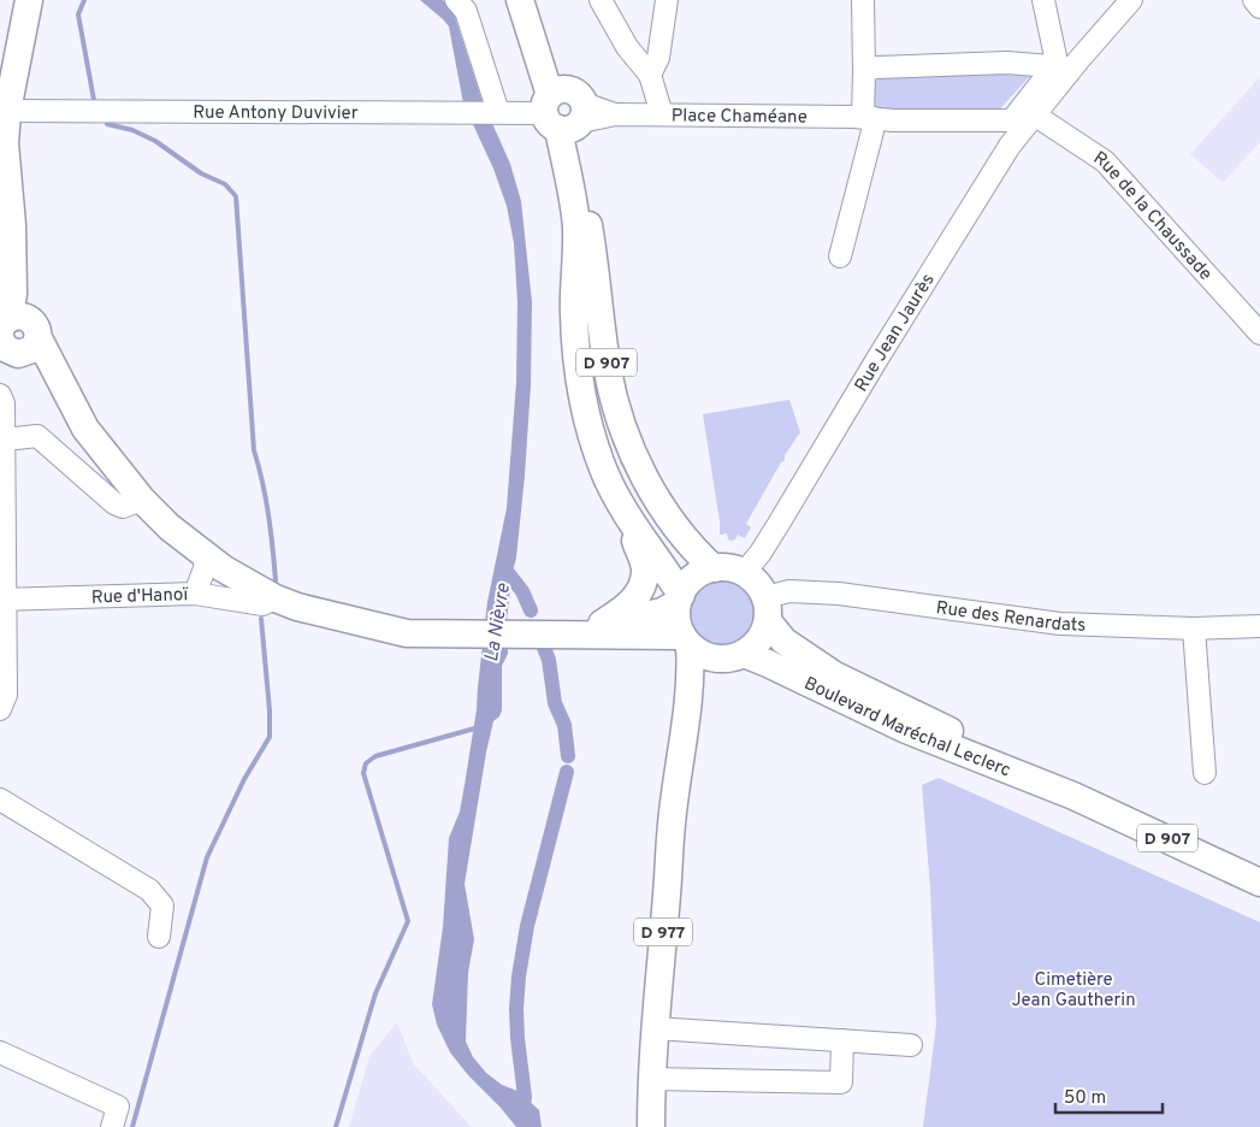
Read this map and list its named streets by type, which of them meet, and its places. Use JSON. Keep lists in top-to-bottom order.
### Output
{
  "streets": {
    "main road": ["D 907", "Boulevard Maréchal Leclerc", "D 977"],
    "street": [
      "Rue Antony Duvivier",
      "Place Chaméane",
      "Rue de la Chaussade",
      "Rue Jean Jaurès",
      "Rue d'Hanoï",
      "Rue des Renardats"
    ]
  },
  "crossings": [
    ["Rue Antony Duvivier", "Place Chaméane"],
    ["Rue Antony Duvivier", "D 907"],
    ["Place Chaméane", "Rue de la Chaussade"],
    ["Place Chaméane", "Rue Jean Jaurès"],
    ["Place Chaméane", "D 907"],
    ["Rue de la Chaussade", "Rue Jean Jaurès"],
    ["Rue Jean Jaurès", "D 907"],
    ["Rue Jean Jaurès", "Rue des Renardats"],
    ["Rue Jean Jaurès", "Boulevard Maréchal Leclerc"],
    ["Rue Jean Jaurès", "D 977"],
    ["D 907", "Rue des Renardats"],
    ["D 907", "Boulevard Maréchal Leclerc"],
    ["D 907", "D 977"],
    ["Rue des Renardats", "Boulevard Maréchal Leclerc"],
    ["Rue des Renardats", "D 977"],
    ["Boulevard Maréchal Leclerc", "D 977"]
  ],
  "water": ["La Nièvre"],
  "parks": ["Cimetière Jean Gautherin"],
  "scale_bar": "50 m"
}
